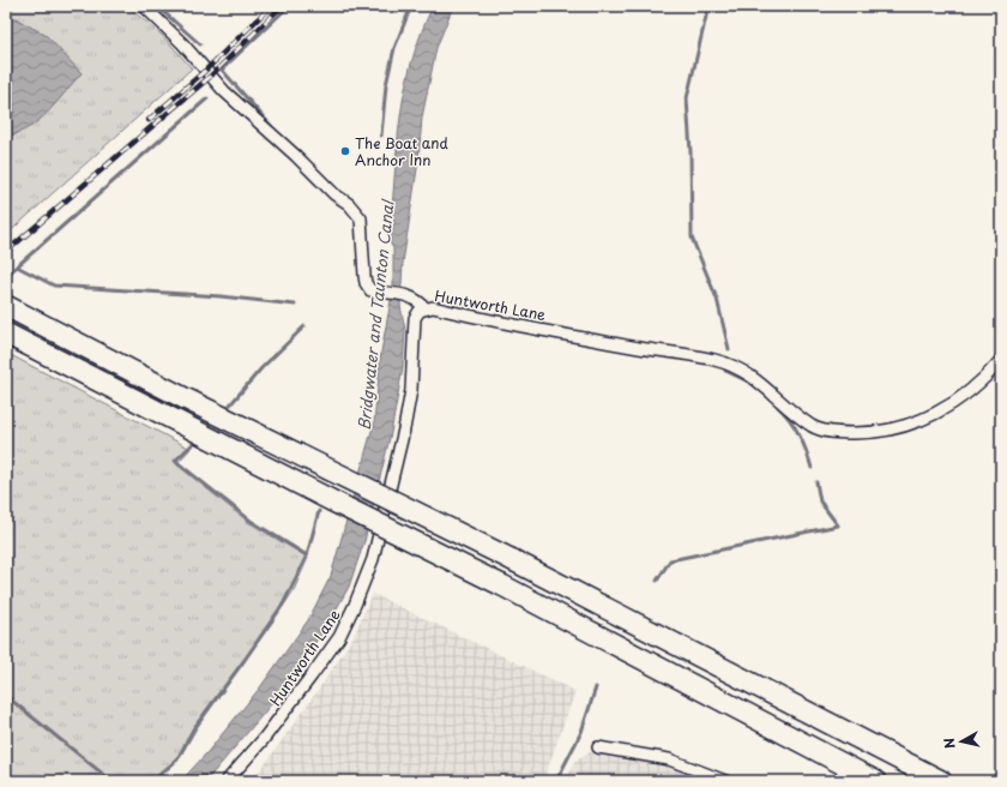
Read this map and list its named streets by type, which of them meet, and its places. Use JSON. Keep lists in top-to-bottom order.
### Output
{
  "streets": {
    "street": ["Huntworth Lane"]
  },
  "water": ["Bridgwater and Taunton Canal"],
  "places": ["The Boat and Anchor Inn"],
  "north": "left"
}
